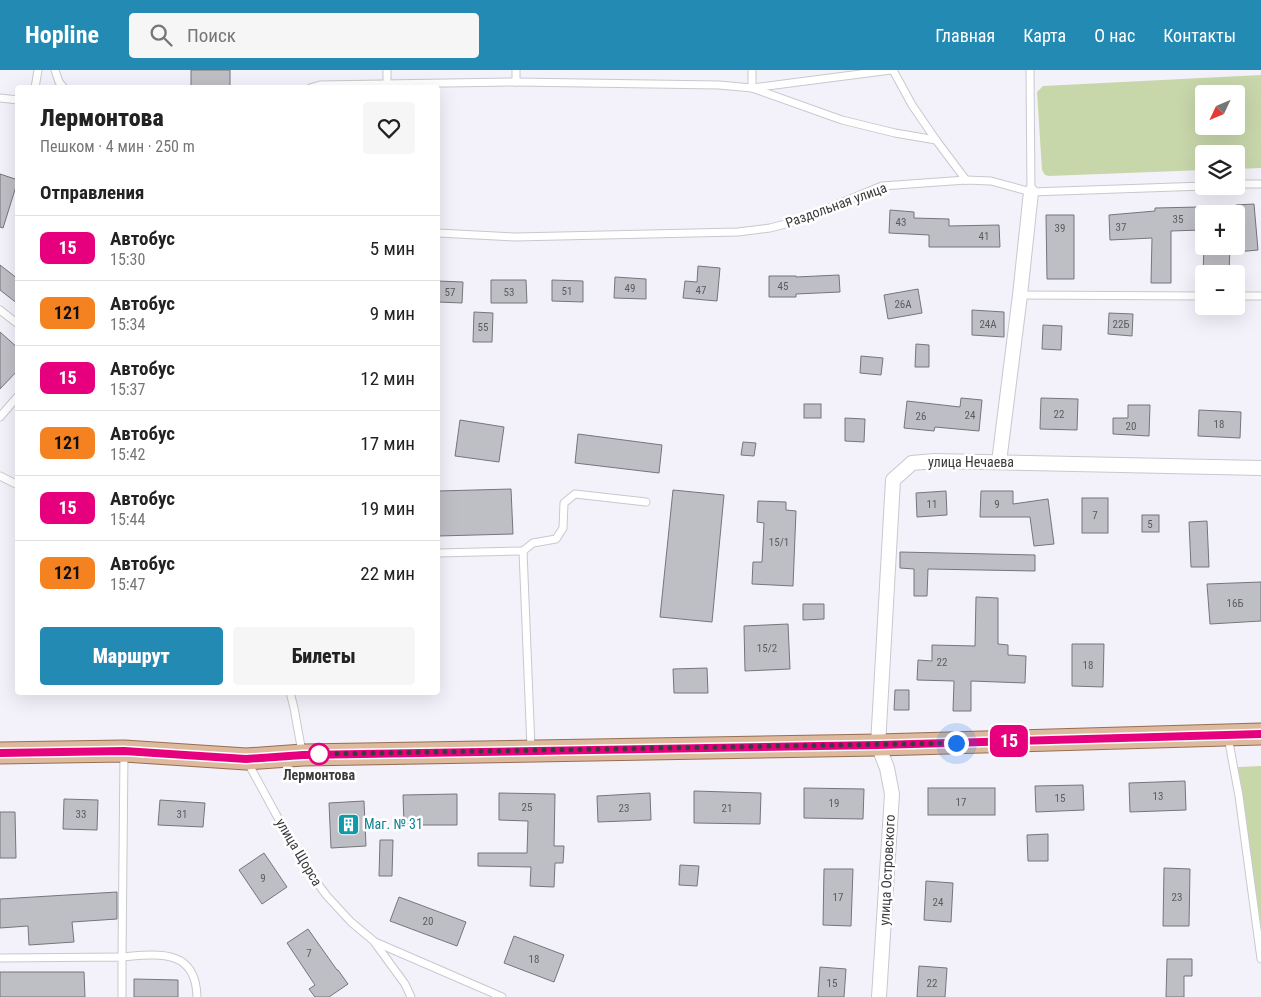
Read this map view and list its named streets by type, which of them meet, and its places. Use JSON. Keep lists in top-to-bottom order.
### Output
{
  "streets": {
    "street": ["улица Нечаева", "улица Островского"],
    "lane": ["Раздольная улица", "улица Щорса"]
  },
  "crossings": [
    ["улица Нечаева", "улица Островского"]
  ],
  "places": {
    "other": ["Лермонтова"],
    "building": ["Маг. № 31"]
  },
  "lines": ["bus line 15"],
  "house_numbers": [
    "35",
    "43",
    "37",
    "39",
    "41",
    "45",
    "49",
    "47",
    "51",
    "57",
    "53",
    "26А",
    "24А",
    "22Б",
    "55",
    "22",
    "24",
    "26",
    "18",
    "20",
    "11",
    "9",
    "7",
    "5",
    "15/1",
    "16Б",
    "15/2",
    "22",
    "18",
    "13",
    "15",
    "17",
    "19",
    "25",
    "23",
    "21",
    "33",
    "31",
    "9",
    "17",
    "23",
    "24",
    "20",
    "7",
    "18",
    "15",
    "22"
  ],
  "north": "bottom left",
  "page": {
    "header": "Hopline",
    "search": "Поиск",
    "nav": [
      "Главная",
      "Карта",
      "О нас",
      "Контакты"
    ],
    "on_map": "15",
    "map_buttons": ["+", "−"],
    "heading": [
      ["Лермонтова", "Пешком · 4 мин · 250 m"],
      "Отправления"
    ],
    "list": [
      {
        "mark": "15",
        "name": "Автобус",
        "note": "15:30",
        "value": "5 мин"
      },
      {
        "mark": "121",
        "name": "Автобус",
        "note": "15:34",
        "value": "9 мин"
      },
      {
        "mark": "15",
        "name": "Автобус",
        "note": "15:37",
        "value": "12 мин"
      },
      {
        "mark": "121",
        "name": "Автобус",
        "note": "15:42",
        "value": "17 мин"
      },
      {
        "mark": "15",
        "name": "Автобус",
        "note": "15:44",
        "value": "19 мин"
      },
      {
        "mark": "121",
        "name": "Автобус",
        "note": "15:47",
        "value": "22 мин"
      }
    ],
    "buttons": ["Маршрут", "Билеты"]
  }
}
